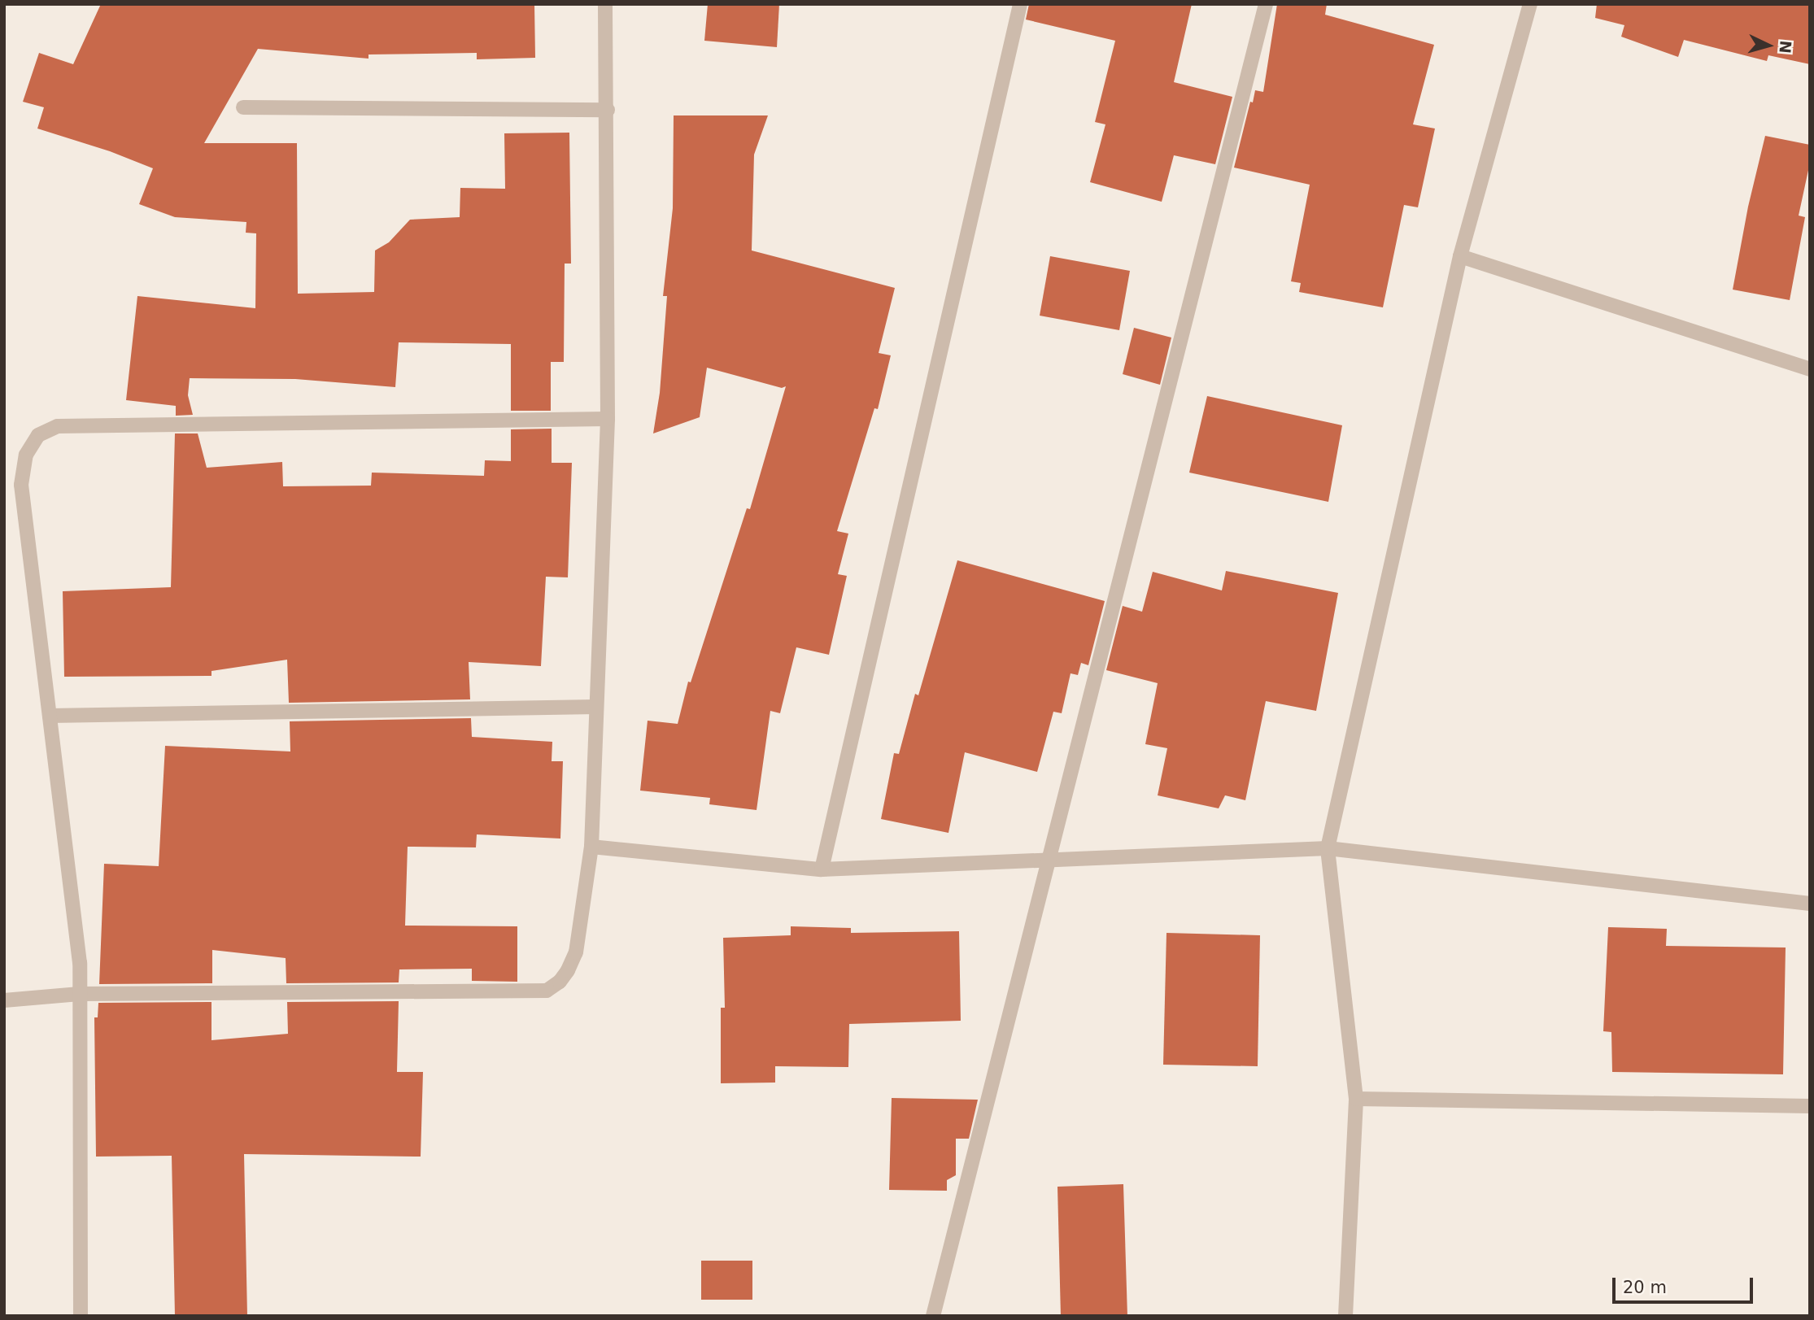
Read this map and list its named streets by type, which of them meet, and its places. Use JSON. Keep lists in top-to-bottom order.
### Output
{
  "scale_bar": "20 m",
  "north": "right"
}
